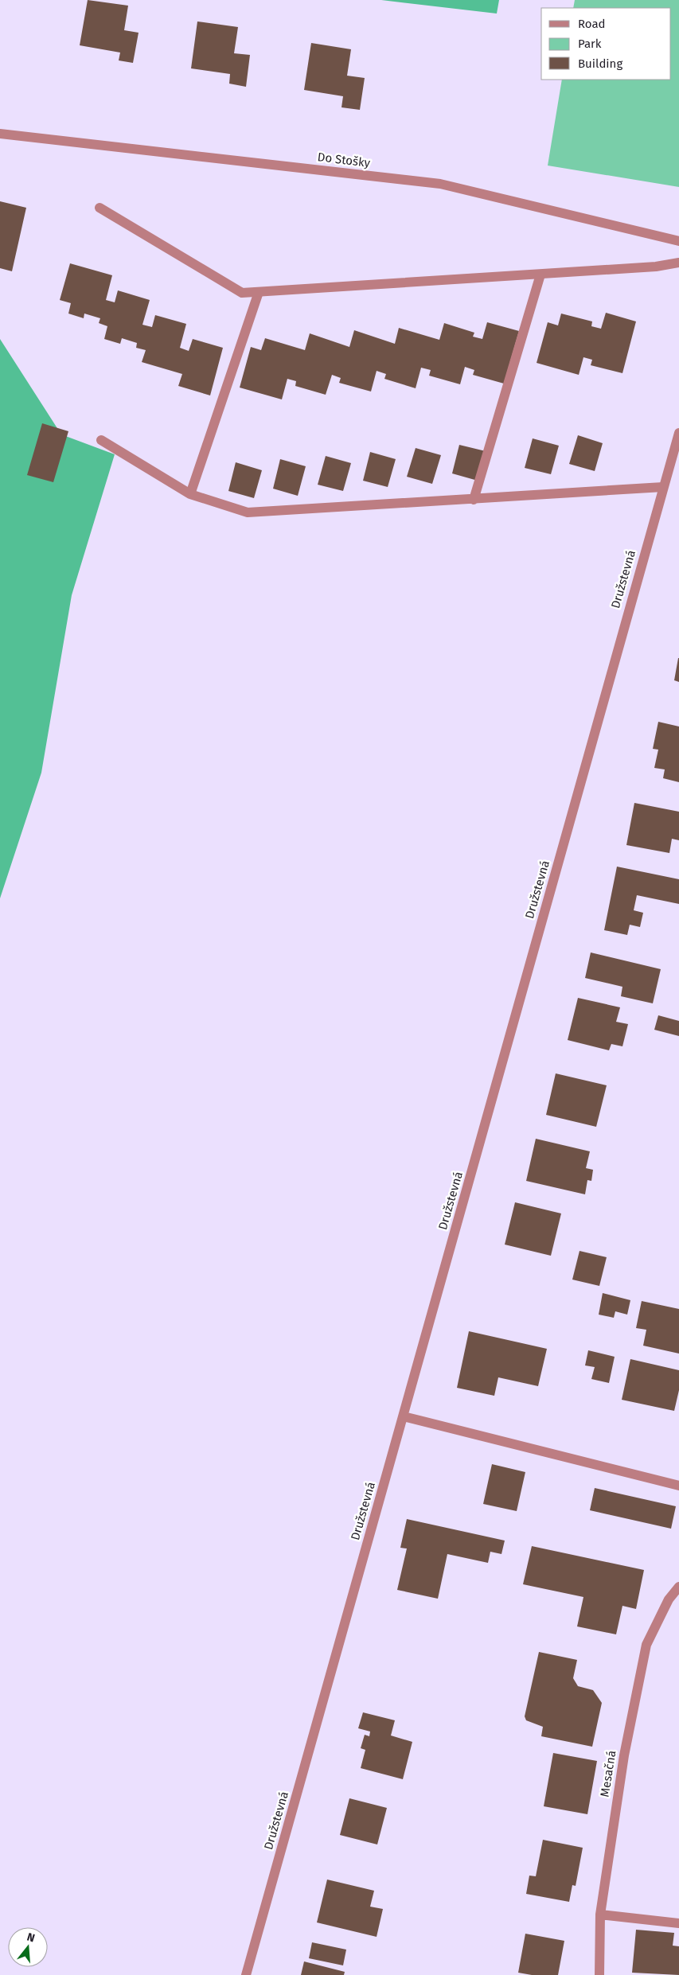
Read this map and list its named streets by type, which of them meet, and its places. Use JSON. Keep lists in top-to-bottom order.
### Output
{
  "streets": {
    "street": ["Do Stošky", "Družstevná", "Mesačná"]
  },
  "legend": ["Road", "Park", "Building"],
  "north": "top"
}
